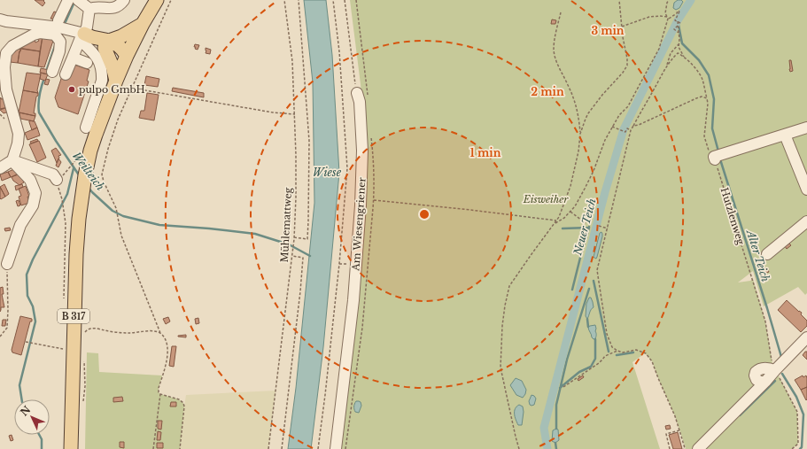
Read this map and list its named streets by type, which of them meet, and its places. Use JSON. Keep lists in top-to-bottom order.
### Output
{
  "streets": {
    "main road": ["B 317"],
    "street": ["Am Wiesengriener"],
    "path": ["Hutzlenweg", "Mühlemattweg"]
  },
  "water": [
    "Weilteich",
    "Wiese",
    "Neuer Teich",
    "Alter Teich"
  ],
  "parks": ["Eisweiher"],
  "places": ["pulpo GmbH"],
  "north": "top left",
  "rings": ["3 min", "2 min", "1 min"]
}
